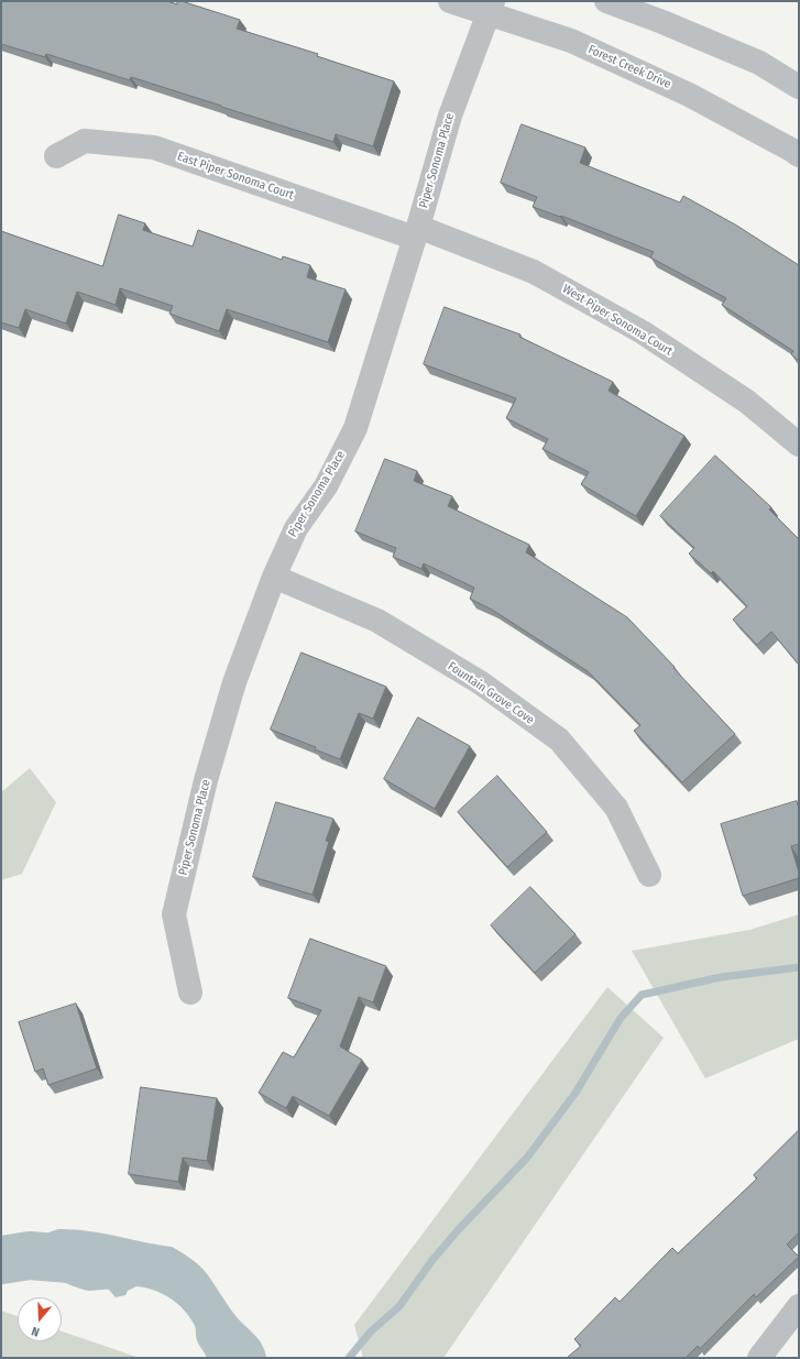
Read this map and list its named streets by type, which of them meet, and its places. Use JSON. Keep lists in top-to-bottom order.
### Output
{
  "streets": {
    "street": [
      "Forest Creek Drive",
      "Piper Sonoma Place",
      "East Piper Sonoma Court",
      "West Piper Sonoma Court",
      "Fountain Grove Cove"
    ]
  },
  "crossings": [
    ["Forest Creek Drive", "Piper Sonoma Place"],
    ["Piper Sonoma Place", "East Piper Sonoma Court"],
    ["Piper Sonoma Place", "West Piper Sonoma Court"],
    ["Piper Sonoma Place", "Fountain Grove Cove"],
    ["East Piper Sonoma Court", "West Piper Sonoma Court"]
  ],
  "north": "bottom"
}
